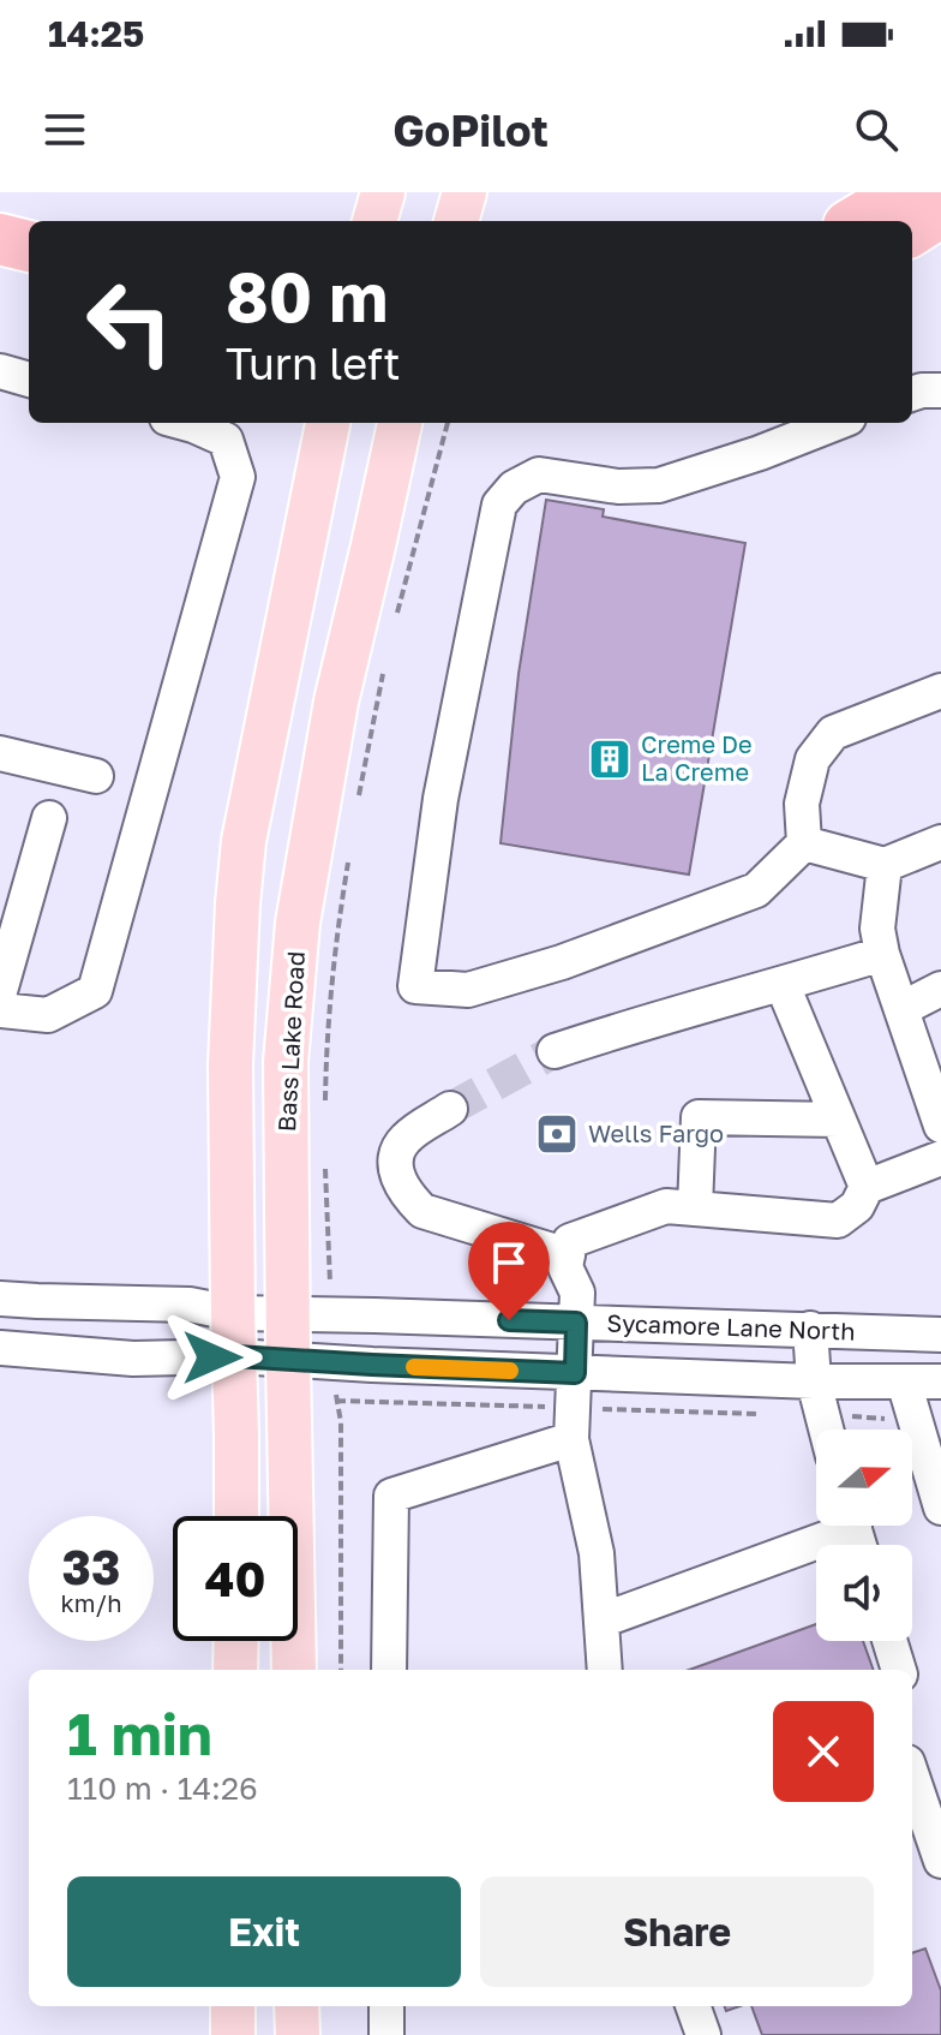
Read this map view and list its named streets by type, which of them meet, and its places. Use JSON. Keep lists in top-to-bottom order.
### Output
{
  "streets": {
    "main road": ["Bass Lake Road"],
    "street": ["Sycamore Lane North"]
  },
  "crossings": [
    ["Bass Lake Road", "Sycamore Lane North"]
  ],
  "places": {
    "building": ["Creme De La Creme"],
    "bank": ["Wells Fargo"]
  },
  "north": "right",
  "page": {
    "status": "14:25",
    "header": "GoPilot",
    "turn": ["80 m", "Turn left"],
    "speed": "33 km/h",
    "limit": "40",
    "heading": ["1 min", "110 m · 14:26"],
    "buttons": ["Exit", "Share"]
  }
}
